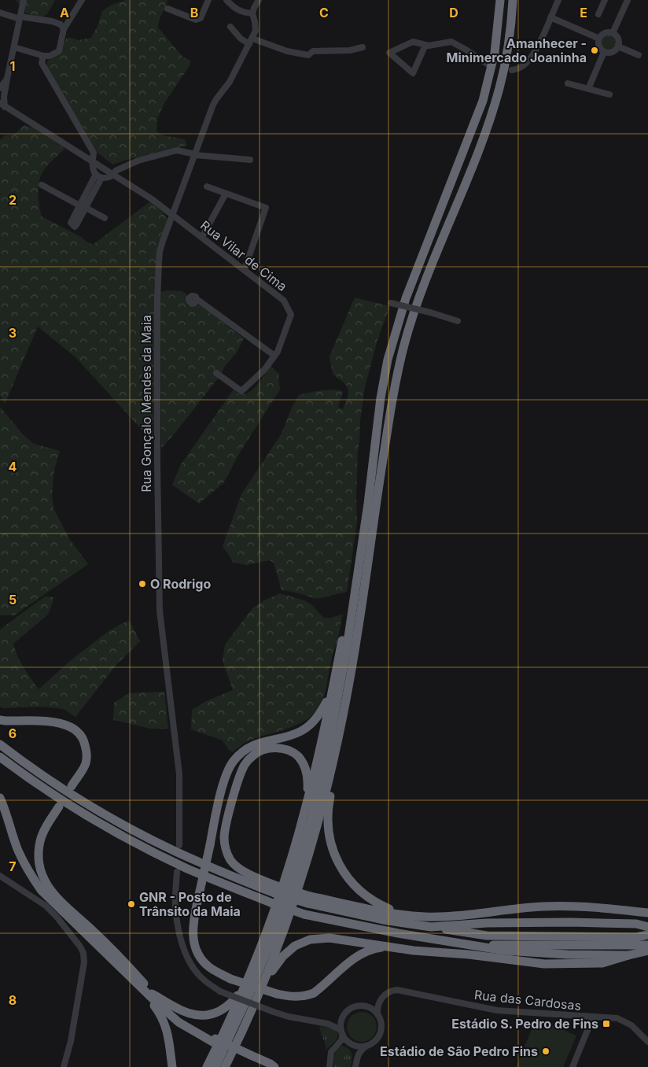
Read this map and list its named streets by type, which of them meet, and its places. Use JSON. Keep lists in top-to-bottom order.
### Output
{
  "streets": {
    "street": ["Rua Vilar de Cima", "Rua Gonçalo Mendes da Maia", "Rua das Cardosas"]
  },
  "crossings": [
    ["Rua Vilar de Cima", "Rua Gonçalo Mendes da Maia"]
  ],
  "places": {
    "other": [
      "Amanhecer - Minimercado Joaninha",
      "O Rodrigo",
      "GNR - Posto de Trânsito da Maia",
      "Estádio de São Pedro Fins"
    ],
    "transit": ["Estádio S. Pedro de Fins"]
  },
  "grid": {
    "columns": [
      "A",
      "B",
      "C",
      "D",
      "E"
    ],
    "rows": [
      "1",
      "2",
      "3",
      "4",
      "5",
      "6",
      "7",
      "8"
    ]
  }
}
